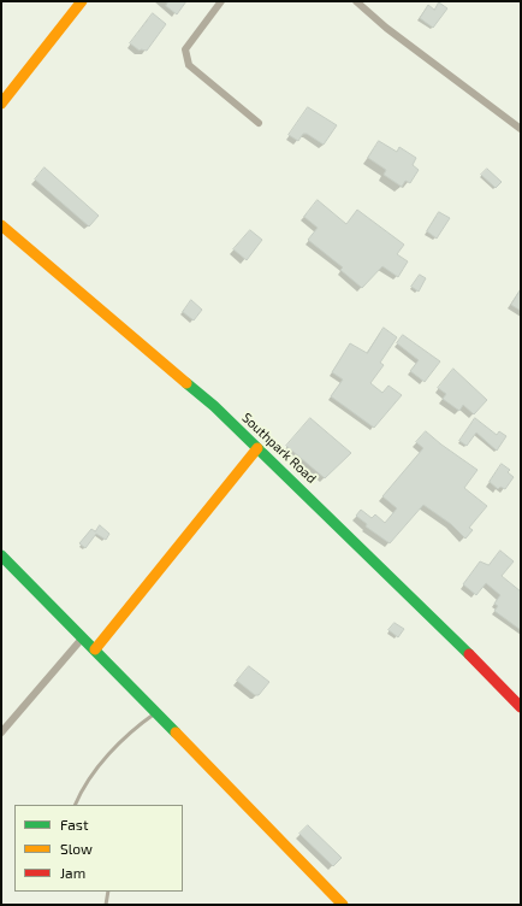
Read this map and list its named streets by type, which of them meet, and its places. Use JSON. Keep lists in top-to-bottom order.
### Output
{
  "streets": {
    "street": ["Southpark Road"]
  },
  "legend": ["Fast", "Slow", "Jam"]
}
